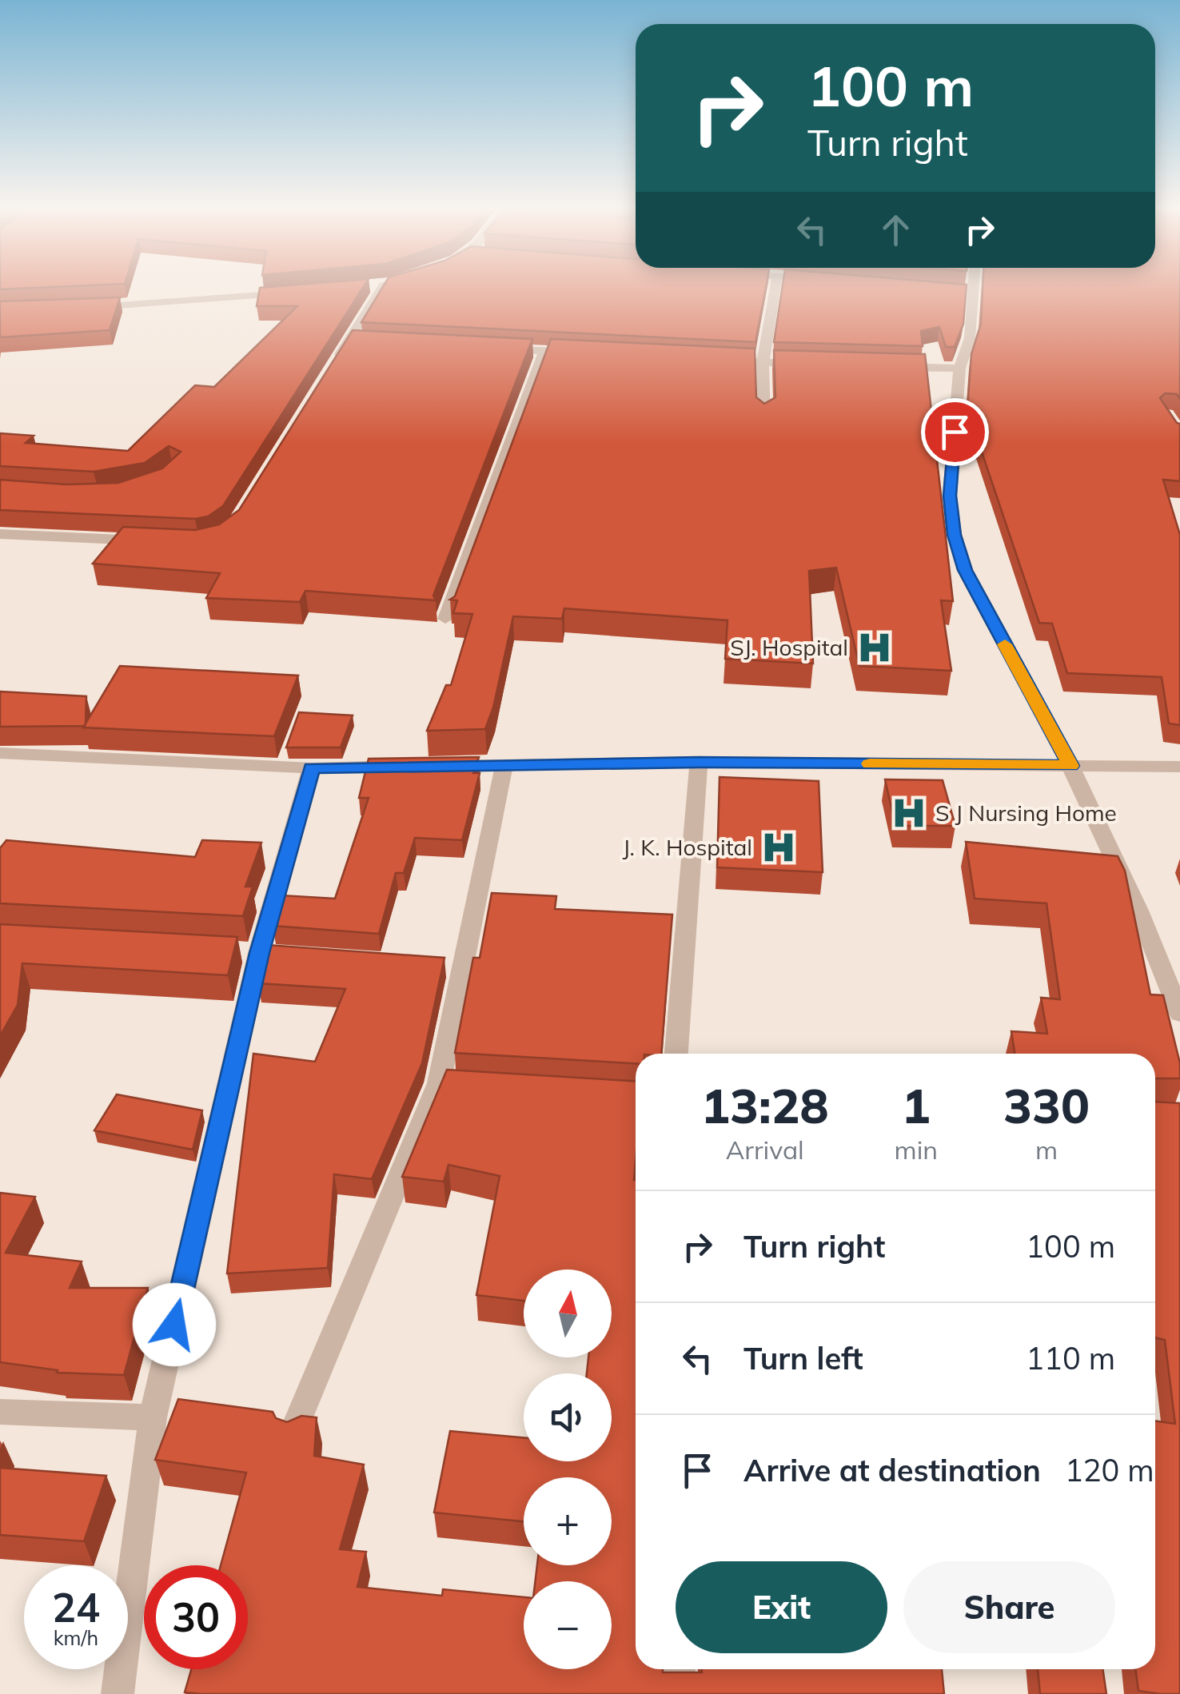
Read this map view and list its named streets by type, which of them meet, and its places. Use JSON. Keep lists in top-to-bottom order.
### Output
{
  "places": {
    "hospital": ["SJ. Hospital", "S J Nursing Home", "J. K. Hospital"]
  },
  "north": "top",
  "page": {
    "turn": ["100 m", "Turn right"],
    "eta": [
      "13:28",
      "Arrival",
      "1",
      "min",
      "330",
      "m"
    ],
    "list": [
      {
        "name": "Turn right",
        "value": "100 m"
      },
      {
        "name": "Turn left",
        "value": "110 m"
      },
      {
        "name": "Arrive at destination",
        "value": "120 m"
      }
    ],
    "map_buttons": ["+", "−"],
    "buttons": ["Exit", "Share"],
    "speed": "24 km/h",
    "limit": "30"
  }
}
